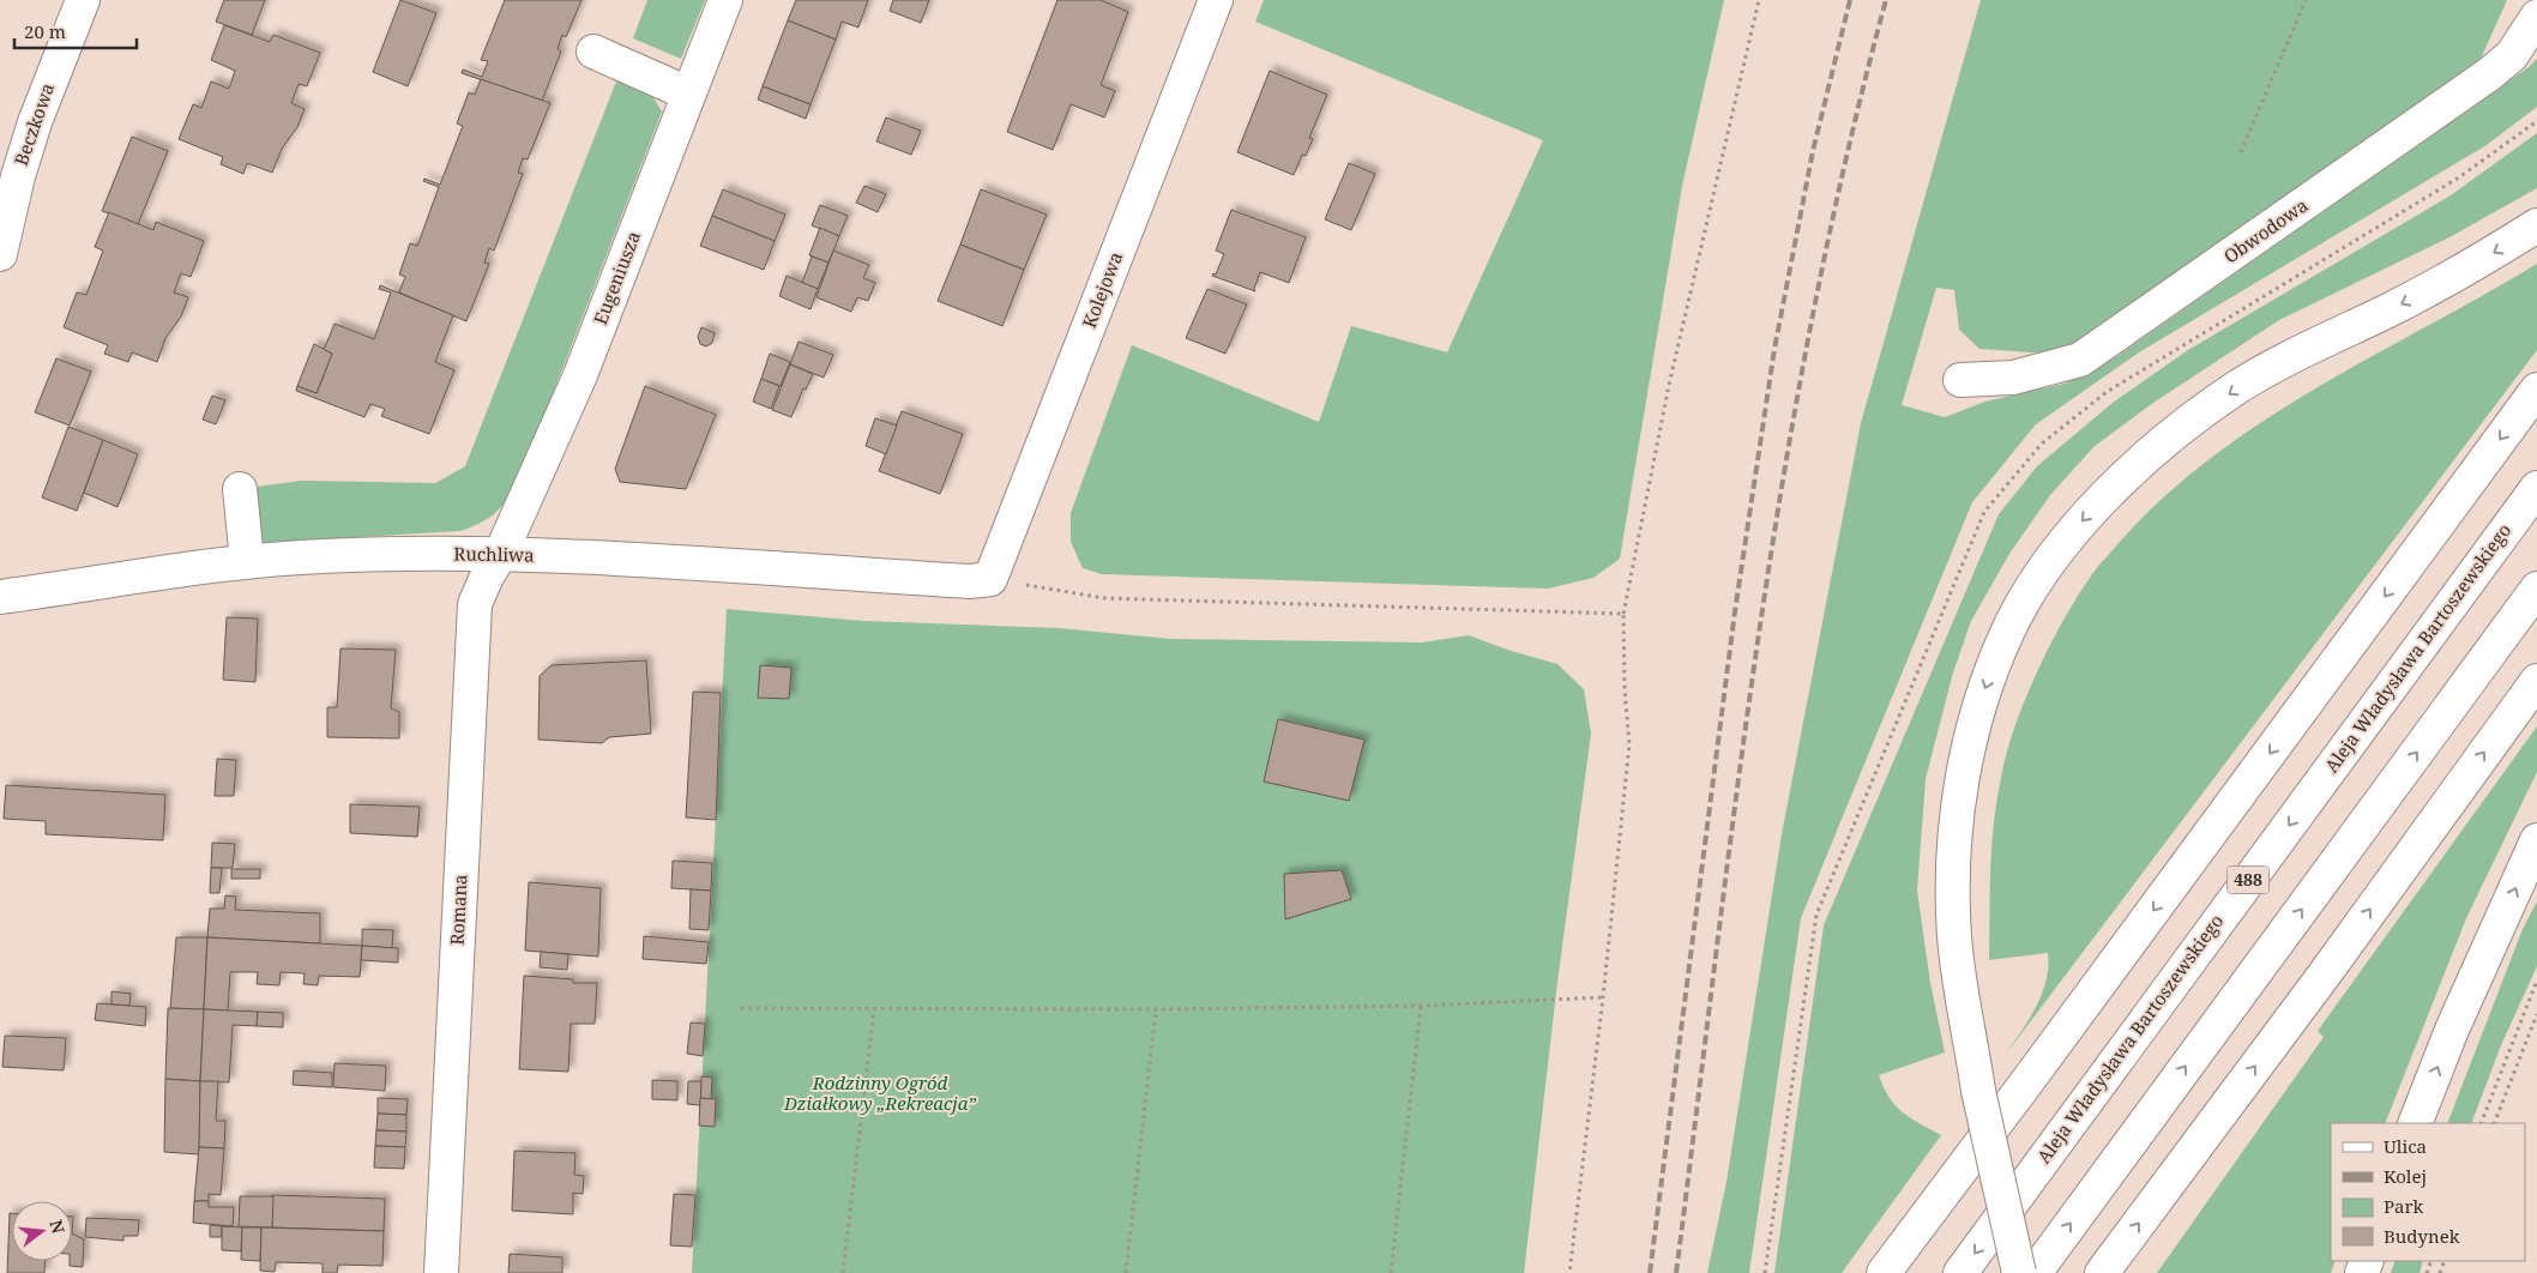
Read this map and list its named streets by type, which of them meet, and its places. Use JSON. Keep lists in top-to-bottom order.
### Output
{
  "streets": {
    "street": [
      "Beczkowa",
      "Obwodowa",
      "Eugeniusza",
      "Kolejowa",
      "Ruchliwa",
      "Aleja Władysława Bartoszewskiego",
      "488",
      "Romana"
    ]
  },
  "crossings": [
    ["Eugeniusza", "Ruchliwa"],
    ["Eugeniusza", "Romana"],
    ["Kolejowa", "Ruchliwa"],
    ["Ruchliwa", "Romana"]
  ],
  "parks": ["Rodzinny Ogród Działkowy „Rekreacja”"],
  "legend": [
    "Ulica",
    "Kolej",
    "Park",
    "Budynek"
  ],
  "scale_bar": "20 m",
  "north": "right"
}
